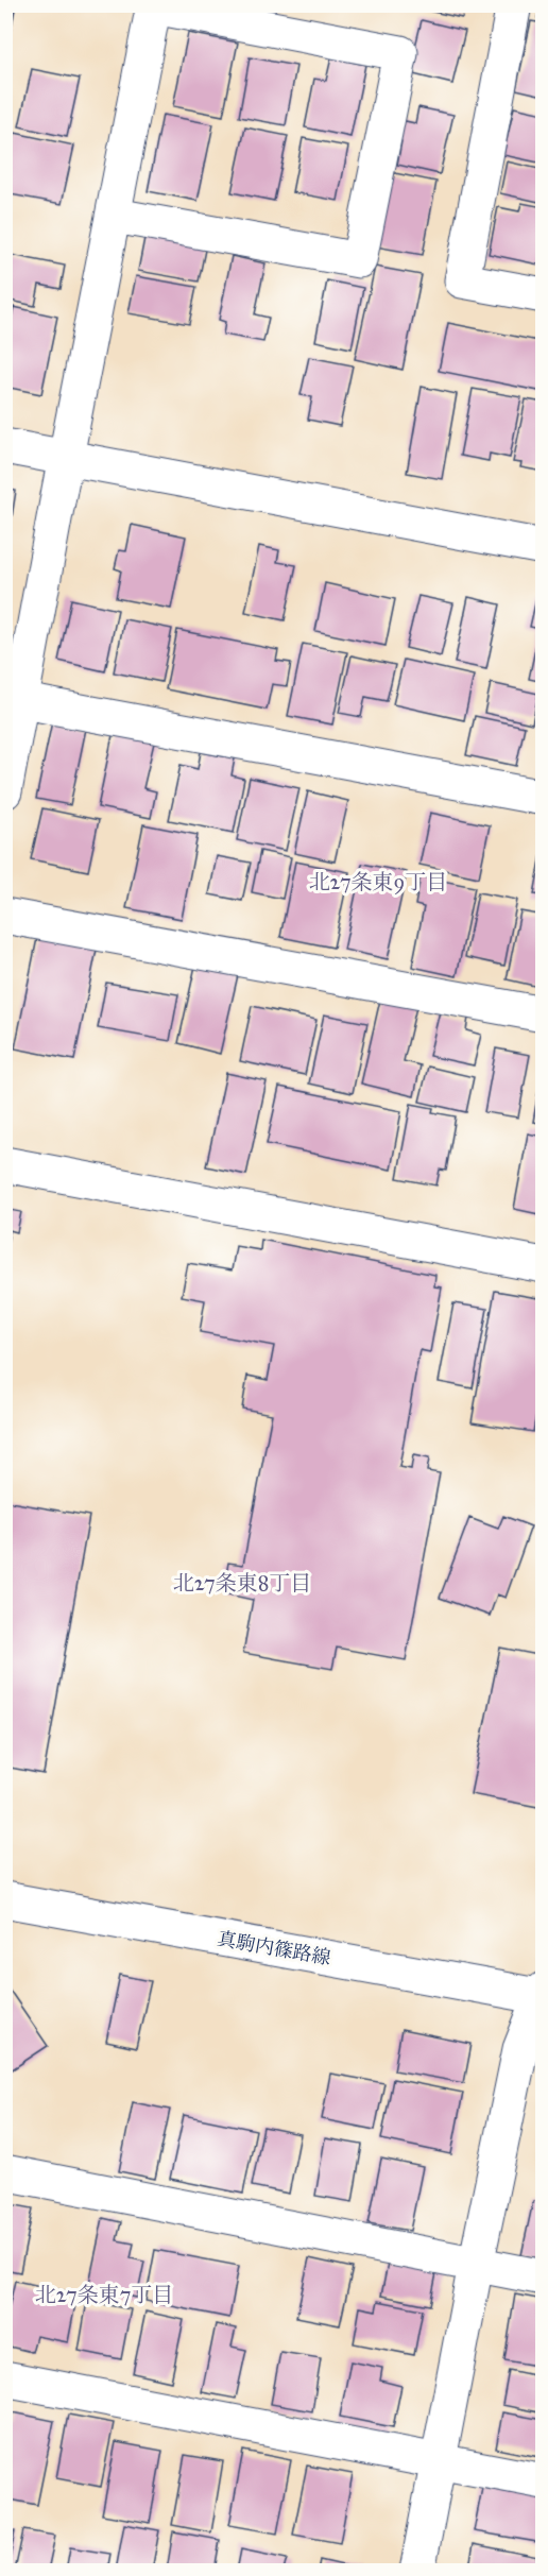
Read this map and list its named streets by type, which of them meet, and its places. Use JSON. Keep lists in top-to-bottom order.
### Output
{
  "streets": {
    "street": ["真駒内篠路線"]
  },
  "districts": ["北27条東9丁目", "北27条東8丁目", "北27条東7丁目"]
}
